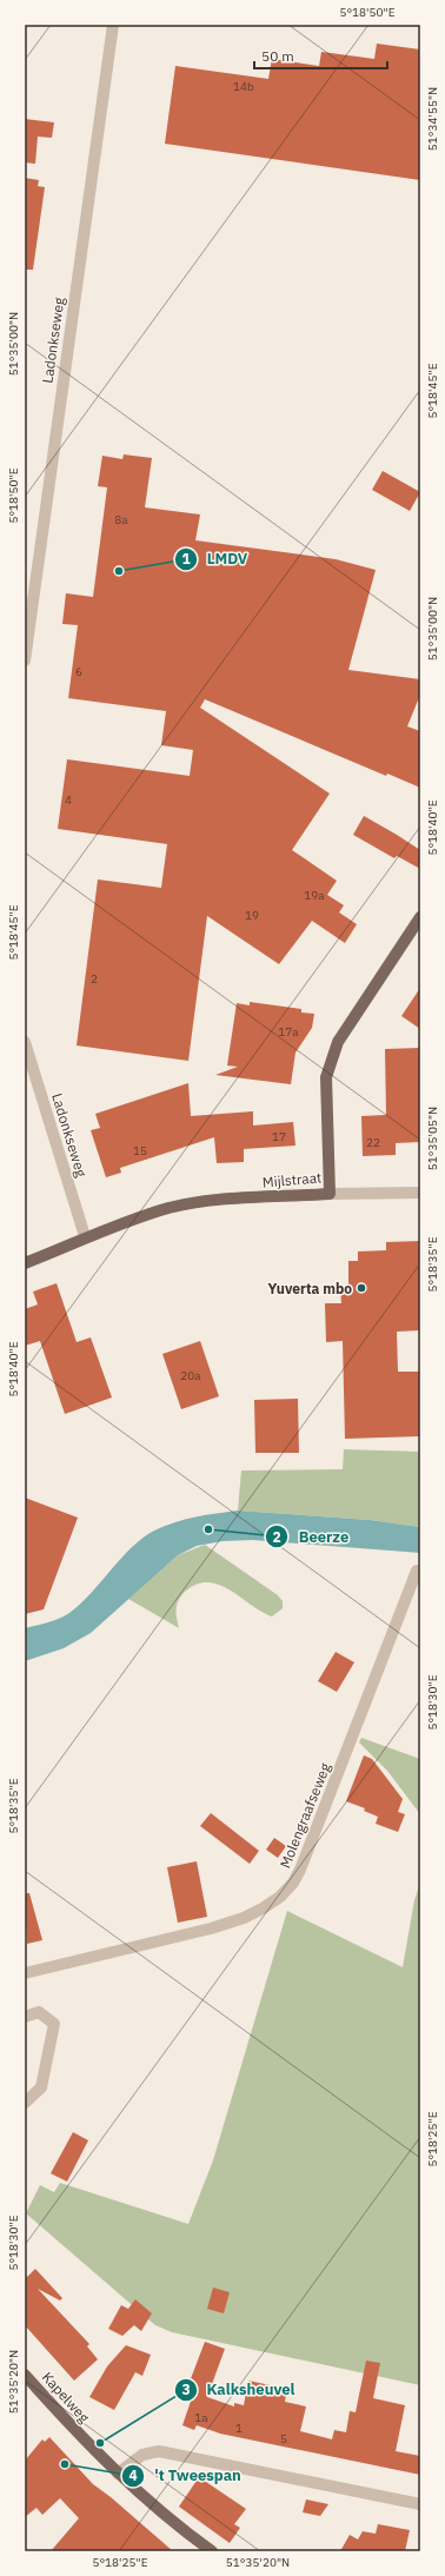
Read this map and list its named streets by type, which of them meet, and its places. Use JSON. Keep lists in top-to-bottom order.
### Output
{
  "streets": {
    "main road": ["Mijlstraat", "Kapelweg"],
    "street": ["Ladonkseweg", "Molengraafseweg"]
  },
  "crossings": [
    ["Ladonkseweg", "Mijlstraat"]
  ],
  "places": [
    "LMDV",
    "Yuverta mbo",
    "Beerze",
    "Kalksheuvel",
    "'t Tweespan"
  ],
  "house_numbers": [
    "14b",
    "8a",
    "6",
    "4",
    "19a",
    "19",
    "2",
    "17a",
    "17",
    "22",
    "15",
    "20a",
    "1a",
    "1",
    "5"
  ],
  "scale_bar": "50 m",
  "coordinates": [
    "5°18'50\"E",
    "51°34'55\"N",
    "51°35'00\"N",
    "5°18'45\"E",
    "5°18'40\"E",
    "51°35'05\"N",
    "5°18'35\"E",
    "5°18'30\"E",
    "5°18'25\"E",
    "51°35'20\"N"
  ]
}
